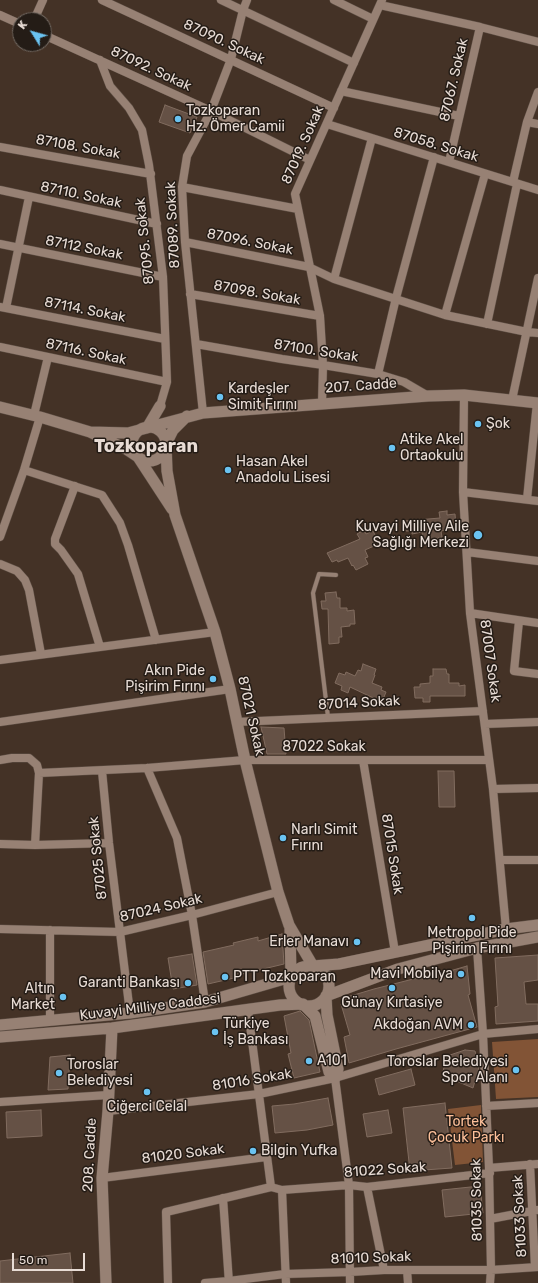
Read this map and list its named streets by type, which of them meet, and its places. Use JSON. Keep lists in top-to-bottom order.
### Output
{
  "streets": {
    "street": [
      "87090. Sokak",
      "87092. Sokak",
      "87067. Sokak",
      "87019. Sokak",
      "87058. Sokak",
      "87108. Sokak",
      "87110. Sokak",
      "87089. Sokak",
      "87095. Sokak",
      "87096. Sokak",
      "87112 Sokak",
      "87098. Sokak",
      "87114. Sokak",
      "87100. Sokak",
      "87116. Sokak",
      "207. Cadde",
      "87007 Sokak",
      "87014 Sokak",
      "87021 Sokak",
      "87022 Sokak",
      "87015 Sokak",
      "87025 Sokak",
      "87024 Sokak",
      "Kuvayi Milliye Caddesi",
      "81016 Sokak",
      "81020 Sokak",
      "208. Cadde",
      "81022 Sokak",
      "81035 Sokak",
      "81033 Sokak",
      "81010 Sokak"
    ]
  },
  "crossings": [
    ["87090. Sokak", "87019. Sokak"],
    ["87090. Sokak", "87089. Sokak"],
    ["87092. Sokak", "87019. Sokak"],
    ["87092. Sokak", "87089. Sokak"],
    ["87092. Sokak", "87095. Sokak"],
    ["87067. Sokak", "87058. Sokak"],
    ["87019. Sokak", "87058. Sokak"],
    ["87019. Sokak", "87096. Sokak"],
    ["87019. Sokak", "87098. Sokak"],
    ["87019. Sokak", "87100. Sokak"],
    ["87019. Sokak", "207. Cadde"],
    ["87108. Sokak", "87095. Sokak"],
    ["87110. Sokak", "87095. Sokak"],
    ["87089. Sokak", "87096. Sokak"],
    ["87089. Sokak", "87098. Sokak"],
    ["87089. Sokak", "87100. Sokak"],
    ["87089. Sokak", "207. Cadde"],
    ["87095. Sokak", "87112 Sokak"],
    ["87095. Sokak", "87114. Sokak"],
    ["87095. Sokak", "87116. Sokak"],
    ["87100. Sokak", "207. Cadde"],
    ["207. Cadde", "87007 Sokak"],
    ["87007 Sokak", "87014 Sokak"],
    ["87007 Sokak", "87022 Sokak"],
    ["87014 Sokak", "87021 Sokak"],
    ["87021 Sokak", "87022 Sokak"],
    ["87021 Sokak", "87024 Sokak"],
    ["87021 Sokak", "Kuvayi Milliye Caddesi"],
    ["87022 Sokak", "87015 Sokak"],
    ["87022 Sokak", "87025 Sokak"],
    ["87025 Sokak", "87024 Sokak"],
    ["87025 Sokak", "Kuvayi Milliye Caddesi"],
    ["Kuvayi Milliye Caddesi", "208. Cadde"],
    ["81016 Sokak", "208. Cadde"],
    ["81016 Sokak", "81035 Sokak"],
    ["81020 Sokak", "208. Cadde"],
    ["81022 Sokak", "81035 Sokak"],
    ["81022 Sokak", "81033 Sokak"],
    ["81035 Sokak", "81010 Sokak"],
    ["81033 Sokak", "81010 Sokak"]
  ],
  "districts": ["Tozkoparan"],
  "parks": ["Tortek Çocuk Parkı"],
  "places": [
    "Tozkoparan Hz. Ömer Camii",
    "Kardeşler Simit Fırını",
    "Şok",
    "Atike Akel Ortaokulu",
    "Hasan Akel Anadolu Lisesi",
    "Kuvayi Milliye Aile Sağlığı Merkezi",
    "Akın Pide Pişirim Fırını",
    "Narlı Simit Fırını",
    "Metropol Pide Pişirim Fırını",
    "Erler Manavı",
    "Mavi Mobilya",
    "PTT Tozkoparan",
    "Garanti Bankası",
    "Günay Kırtasiye",
    "Altın Market",
    "Akdoğan AVM",
    "Türkiye İş Bankası",
    "A101",
    "Toroslar Belediyesi Spor Alanı",
    "Toroslar Belediyesi",
    "Ciğerci Celal",
    "Bilgin Yufka"
  ],
  "scale_bar": "50 m",
  "north": "top left"
}
